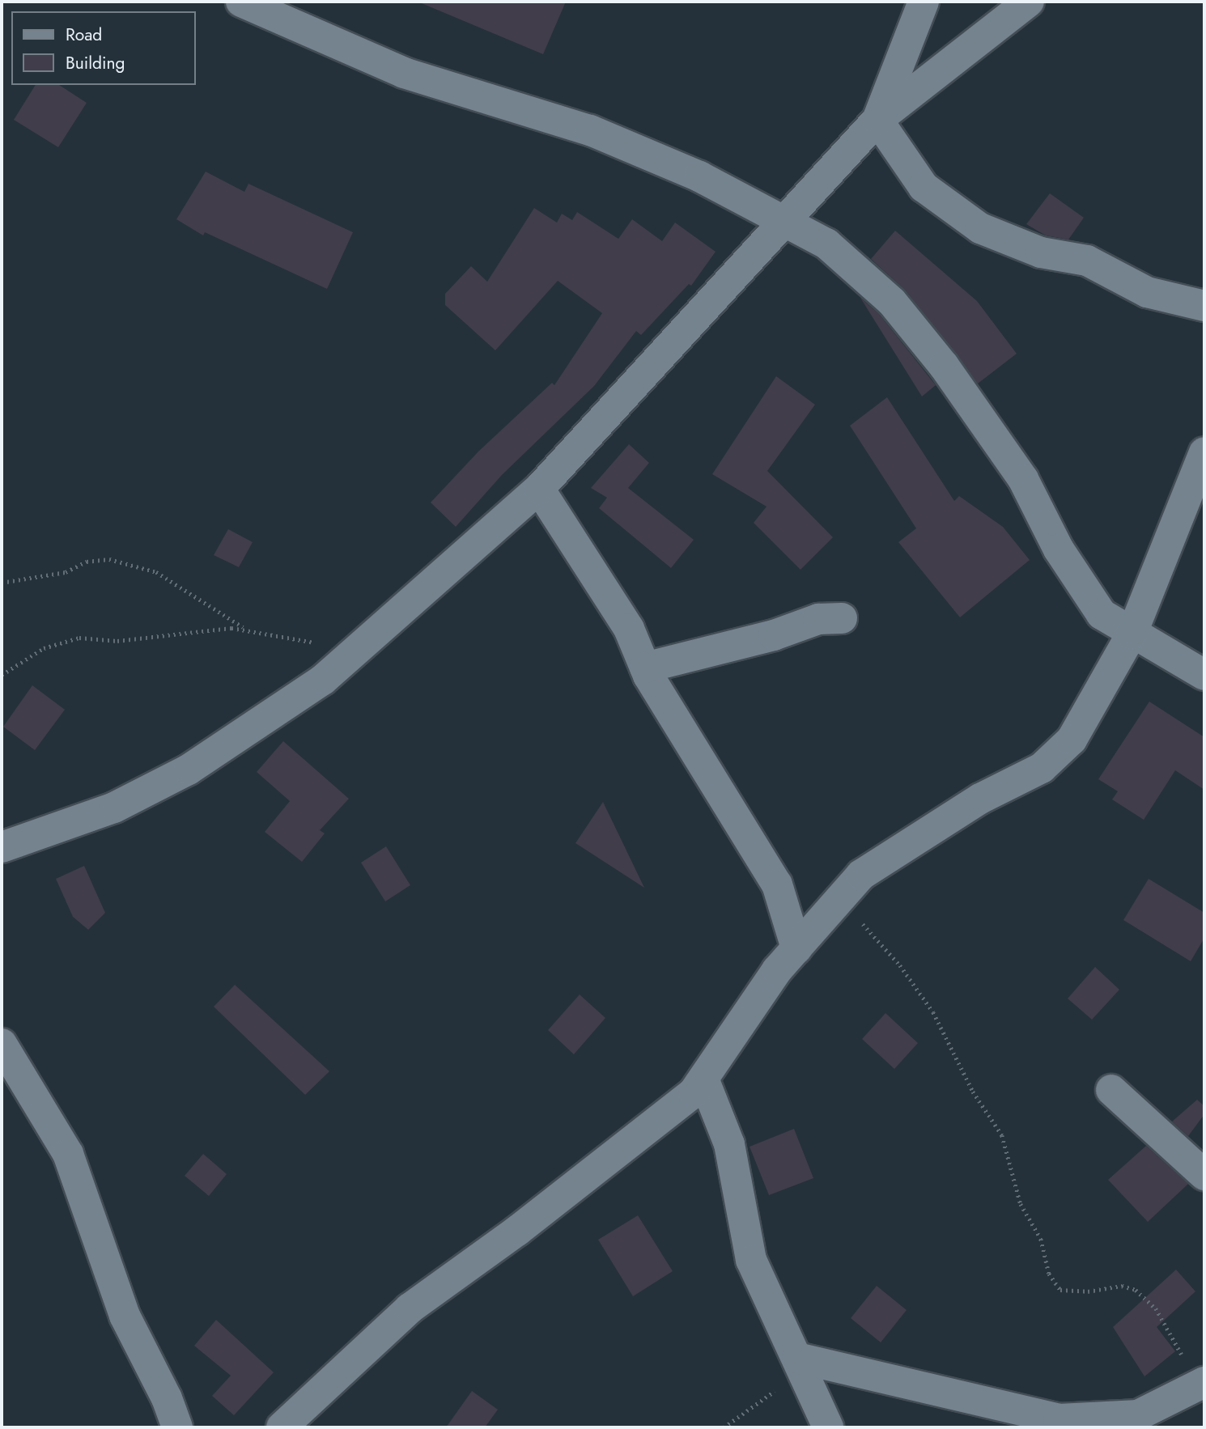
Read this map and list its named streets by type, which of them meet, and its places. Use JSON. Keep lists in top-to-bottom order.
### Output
{
  "legend": ["Road", "Building"]
}
